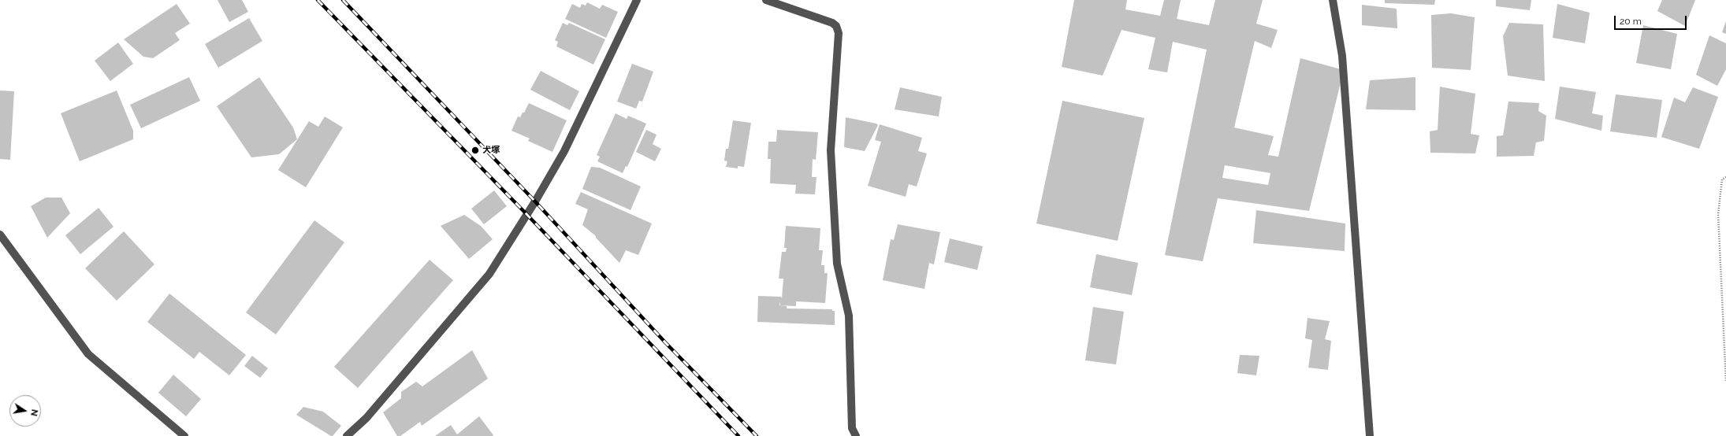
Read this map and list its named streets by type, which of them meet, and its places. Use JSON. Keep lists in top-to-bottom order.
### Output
{
  "places": ["犬塚"],
  "scale_bar": "20 m",
  "north": "right"
}
